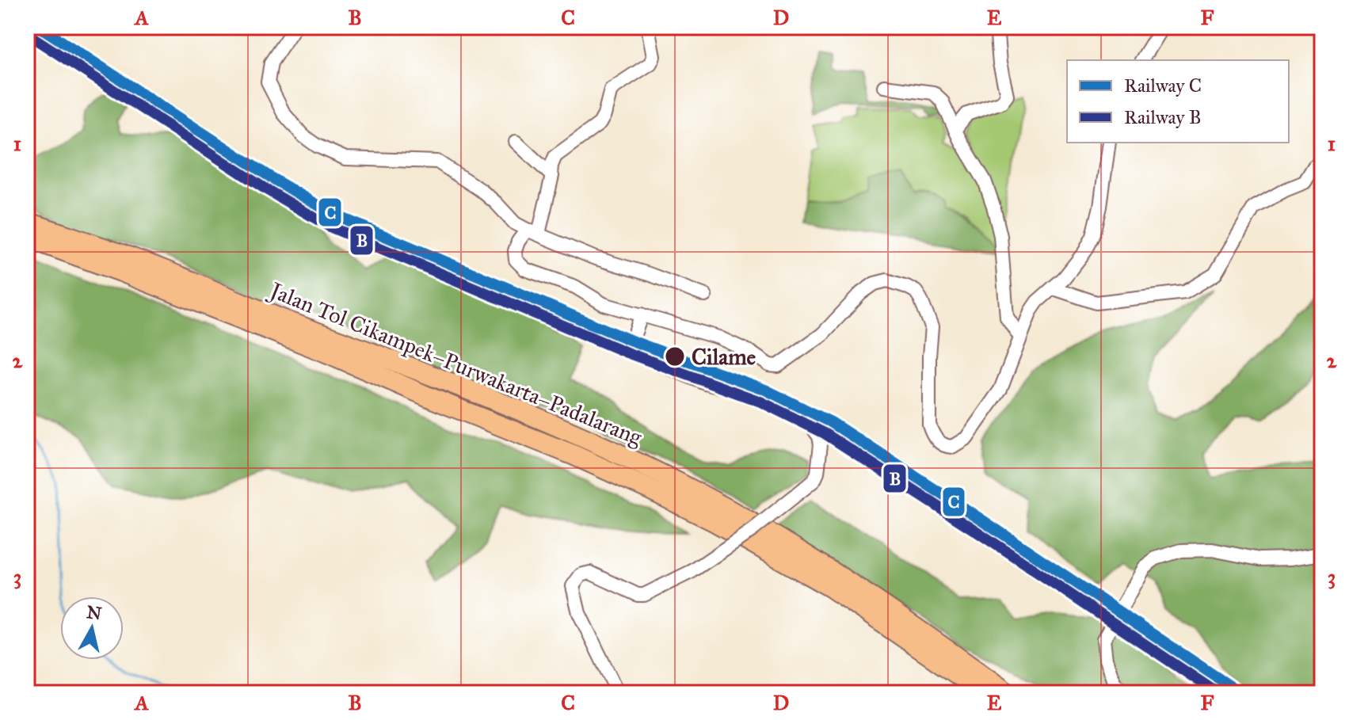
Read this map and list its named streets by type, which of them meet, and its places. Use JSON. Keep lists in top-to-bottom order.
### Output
{
  "streets": {
    "highway": ["Jalan Tol Cikampek–Purwakarta–Padalarang"]
  },
  "places": ["Cilame"],
  "lines": ["rail line C", "rail line B"],
  "legend": ["Railway C", "Railway B"],
  "north": "top",
  "grid": {
    "columns": [
      "A",
      "B",
      "C",
      "D",
      "E",
      "F"
    ],
    "rows": ["1", "2", "3"]
  }
}
